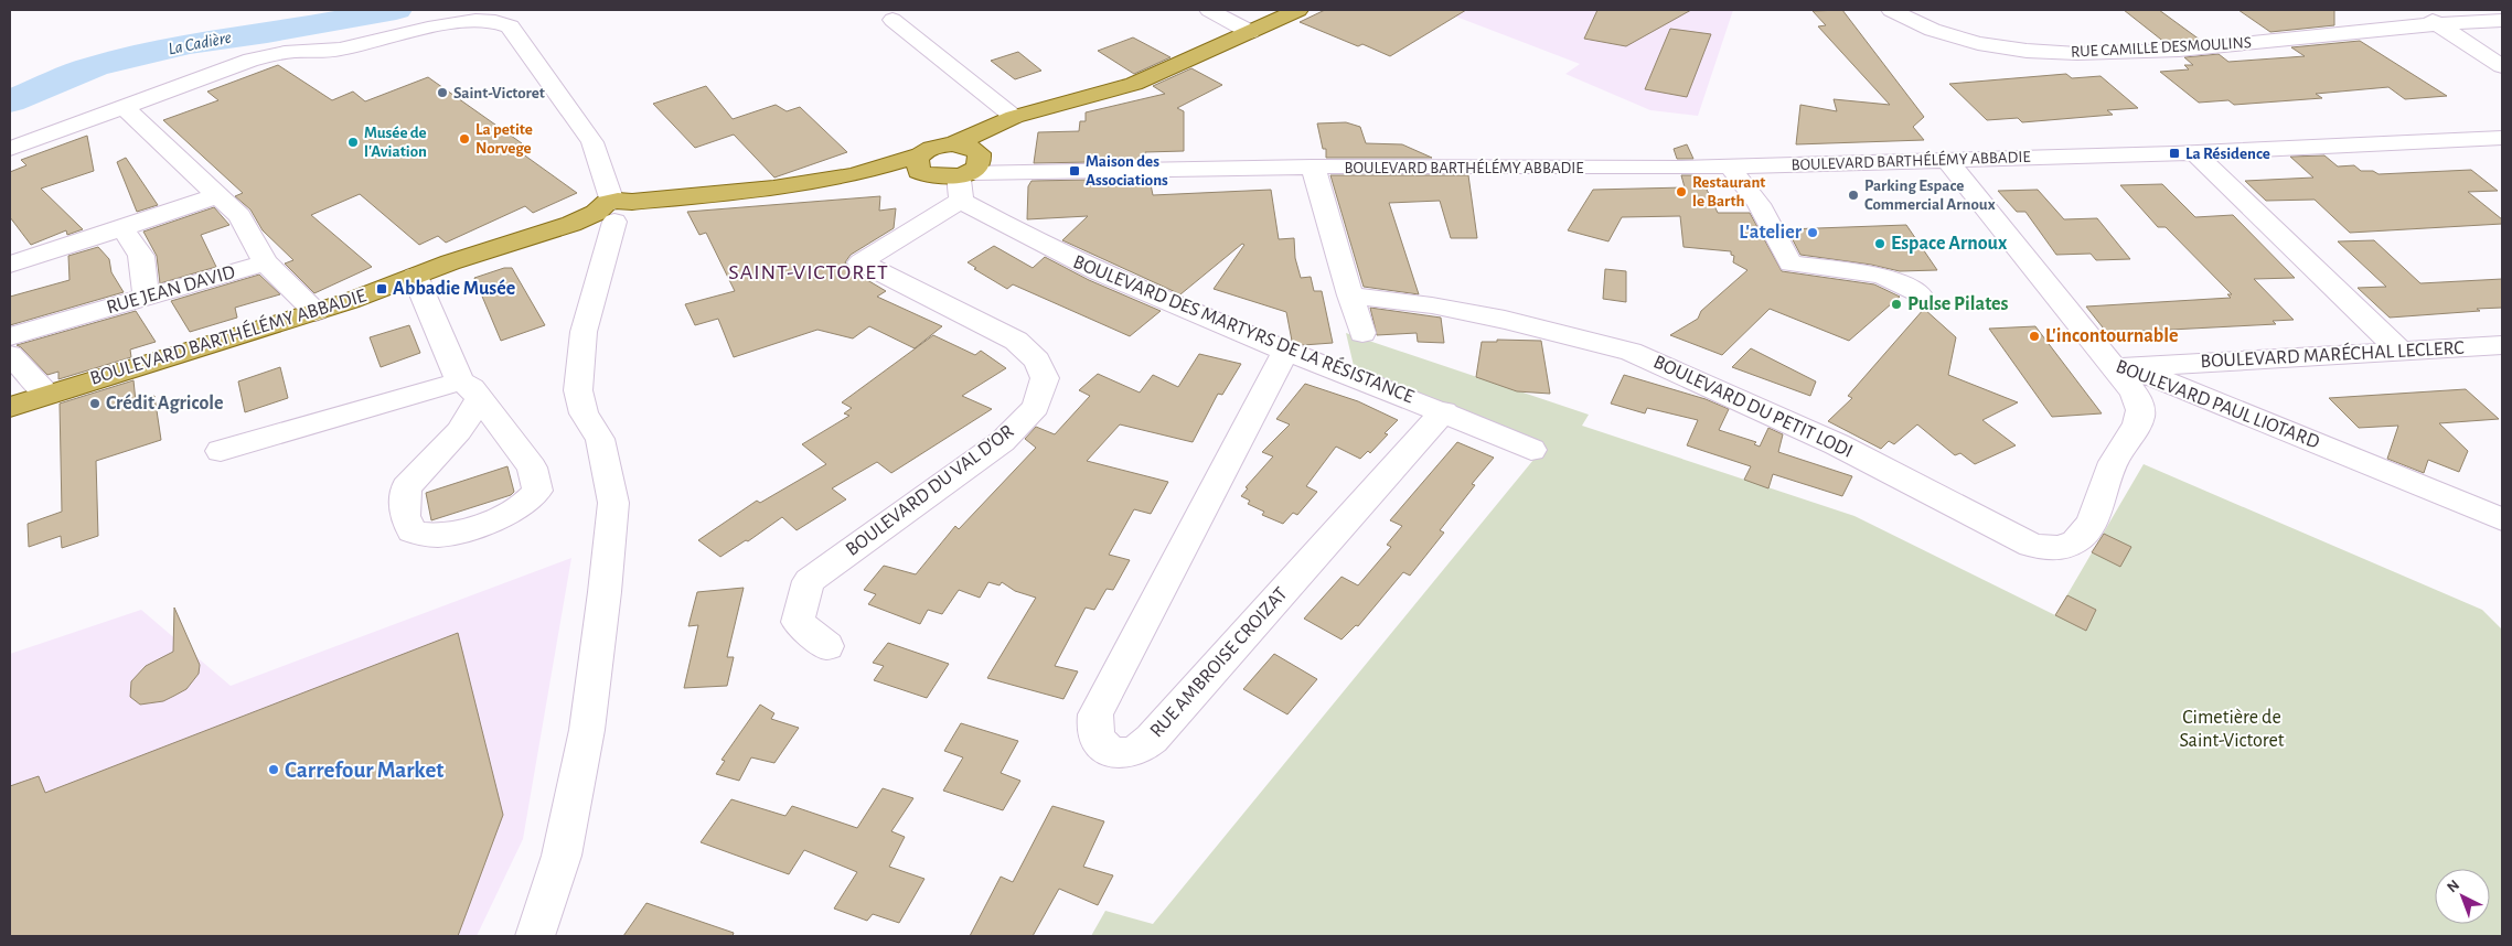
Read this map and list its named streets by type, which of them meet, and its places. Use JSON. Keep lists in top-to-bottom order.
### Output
{
  "streets": {
    "main road": ["BOULEVARD BARTHÉLÉMY ABBADIE"],
    "street": [
      "RUE CAMILLE DESMOULINS",
      "RUE JEAN DAVID",
      "BOULEVARD DES MARTYRS DE LA RÉSISTANCE",
      "BOULEVARD MARÉCHAL LECLERC",
      "BOULEVARD PAUL LIOTARD",
      "BOULEVARD DU PETIT LODI",
      "BOULEVARD DU VAL D'OR",
      "RUE AMBROISE CROIZAT"
    ]
  },
  "crossings": [
    ["BOULEVARD BARTHÉLÉMY ABBADIE", "BOULEVARD DES MARTYRS DE LA RÉSISTANCE"],
    ["BOULEVARD BARTHÉLÉMY ABBADIE", "BOULEVARD PAUL LIOTARD"],
    ["BOULEVARD BARTHÉLÉMY ABBADIE", "BOULEVARD DU VAL D'OR"],
    ["BOULEVARD DES MARTYRS DE LA RÉSISTANCE", "BOULEVARD DU VAL D'OR"],
    ["BOULEVARD DES MARTYRS DE LA RÉSISTANCE", "RUE AMBROISE CROIZAT"],
    ["BOULEVARD MARÉCHAL LECLERC", "BOULEVARD PAUL LIOTARD"],
    ["BOULEVARD MARÉCHAL LECLERC", "BOULEVARD DU PETIT LODI"],
    ["BOULEVARD PAUL LIOTARD", "BOULEVARD DU PETIT LODI"]
  ],
  "districts": ["SAINT-VICTORET"],
  "water": ["La Cadière"],
  "parks": ["Cimetière de Saint-Victoret"],
  "places": {
    "other": [
      "Saint-Victoret",
      "La petite Norvege",
      "Musée de l'Aviation",
      "Restaurant le Barth",
      "Parking Espace Commercial Arnoux",
      "L'atelier",
      "Espace Arnoux",
      "Pulse Pilates",
      "L'incontournable",
      "Crédit Agricole",
      "Carrefour Market"
    ],
    "transit": ["La Résidence", "Maison des Associations", "Abbadie Musée"]
  },
  "north": "top left"
}
